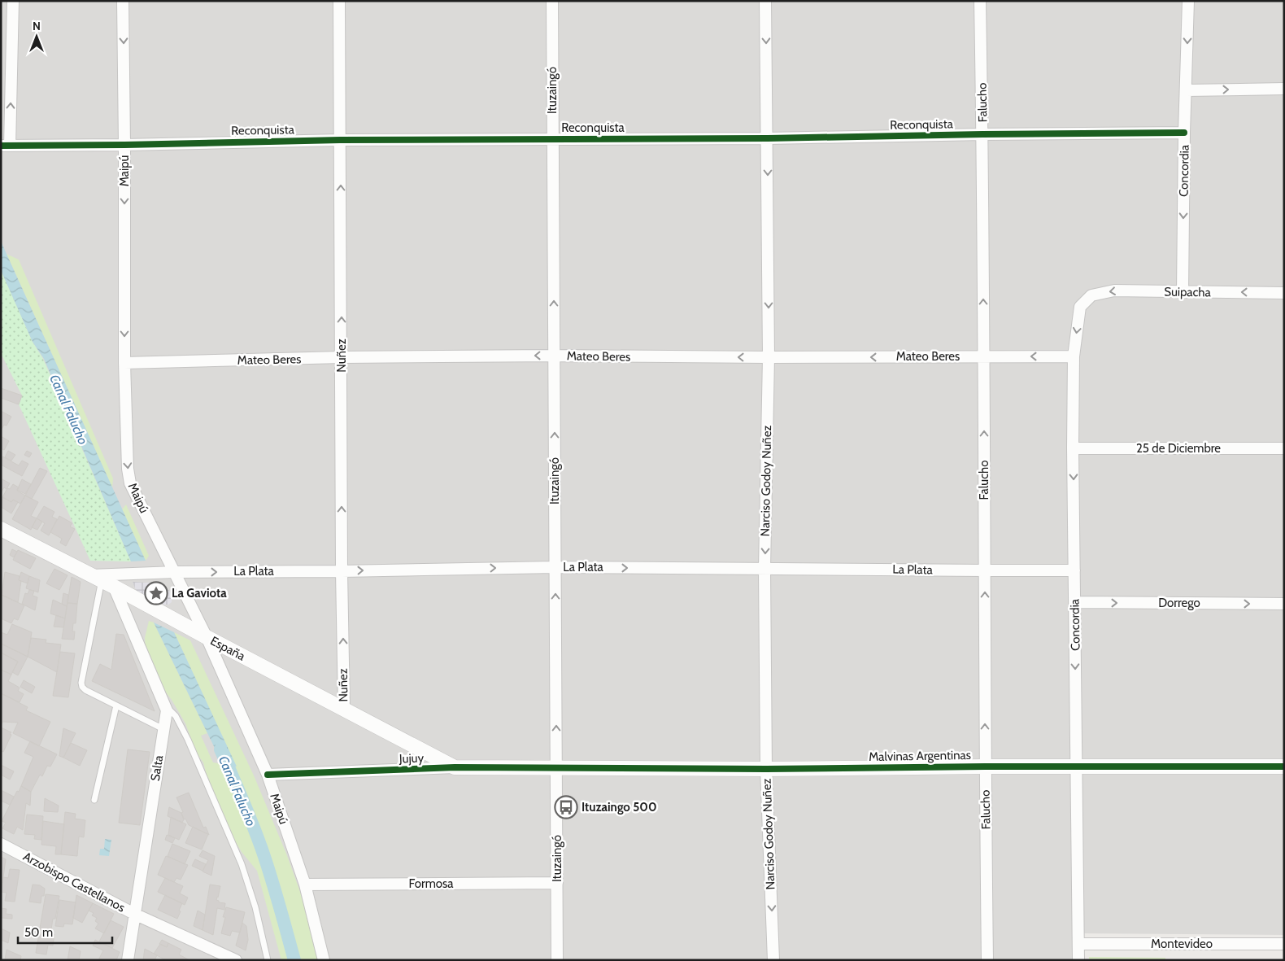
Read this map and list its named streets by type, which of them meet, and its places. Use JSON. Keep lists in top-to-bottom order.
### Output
{
  "streets": {
    "street": [
      "Ituzaingó",
      "Falucho",
      "Reconquista",
      "Maipú",
      "Concordia",
      "Suipacha",
      "Nuñez",
      "Mateo Beres",
      "25 de Diciembre",
      "Narciso Godoy Nuñez",
      "La Plata",
      "Dorrego",
      "España",
      "Malvinas Argentinas",
      "Jujuy",
      "Salta",
      "Arzobispo Castellanos",
      "Formosa",
      "Montevideo"
    ]
  },
  "crossings": [
    ["Ituzaingó", "Reconquista"],
    ["Ituzaingó", "Mateo Beres"],
    ["Ituzaingó", "La Plata"],
    ["Ituzaingó", "Malvinas Argentinas"],
    ["Ituzaingó", "Jujuy"],
    ["Ituzaingó", "Formosa"],
    ["Falucho", "Reconquista"],
    ["Falucho", "Mateo Beres"],
    ["Falucho", "La Plata"],
    ["Falucho", "Malvinas Argentinas"],
    ["Reconquista", "Maipú"],
    ["Reconquista", "Concordia"],
    ["Reconquista", "Nuñez"],
    ["Reconquista", "Narciso Godoy Nuñez"],
    ["Maipú", "Mateo Beres"],
    ["Maipú", "La Plata"],
    ["Maipú", "España"],
    ["Maipú", "Jujuy"],
    ["Maipú", "Formosa"],
    ["Concordia", "Suipacha"],
    ["Concordia", "Mateo Beres"],
    ["Concordia", "25 de Diciembre"],
    ["Concordia", "La Plata"],
    ["Concordia", "Dorrego"],
    ["Concordia", "Malvinas Argentinas"],
    ["Concordia", "Montevideo"],
    ["Nuñez", "Mateo Beres"],
    ["Nuñez", "La Plata"],
    ["Nuñez", "España"],
    ["Mateo Beres", "Narciso Godoy Nuñez"],
    ["Narciso Godoy Nuñez", "La Plata"],
    ["Narciso Godoy Nuñez", "Malvinas Argentinas"],
    ["La Plata", "España"],
    ["España", "Jujuy"],
    ["Malvinas Argentinas", "Jujuy"],
    ["Salta", "Arzobispo Castellanos"]
  ],
  "one_way": [
    "Ituzaingó",
    "Falucho",
    "Maipú",
    "Concordia",
    "Suipacha",
    "Nuñez",
    "Mateo Beres",
    "Narciso Godoy Nuñez",
    "La Plata",
    "Dorrego"
  ],
  "water": ["Canal Falucho"],
  "places": {
    "place": ["La Gaviota"],
    "bus stop": ["Ituzaingo 500"]
  },
  "scale_bar": "50 m",
  "north": "top"
}
